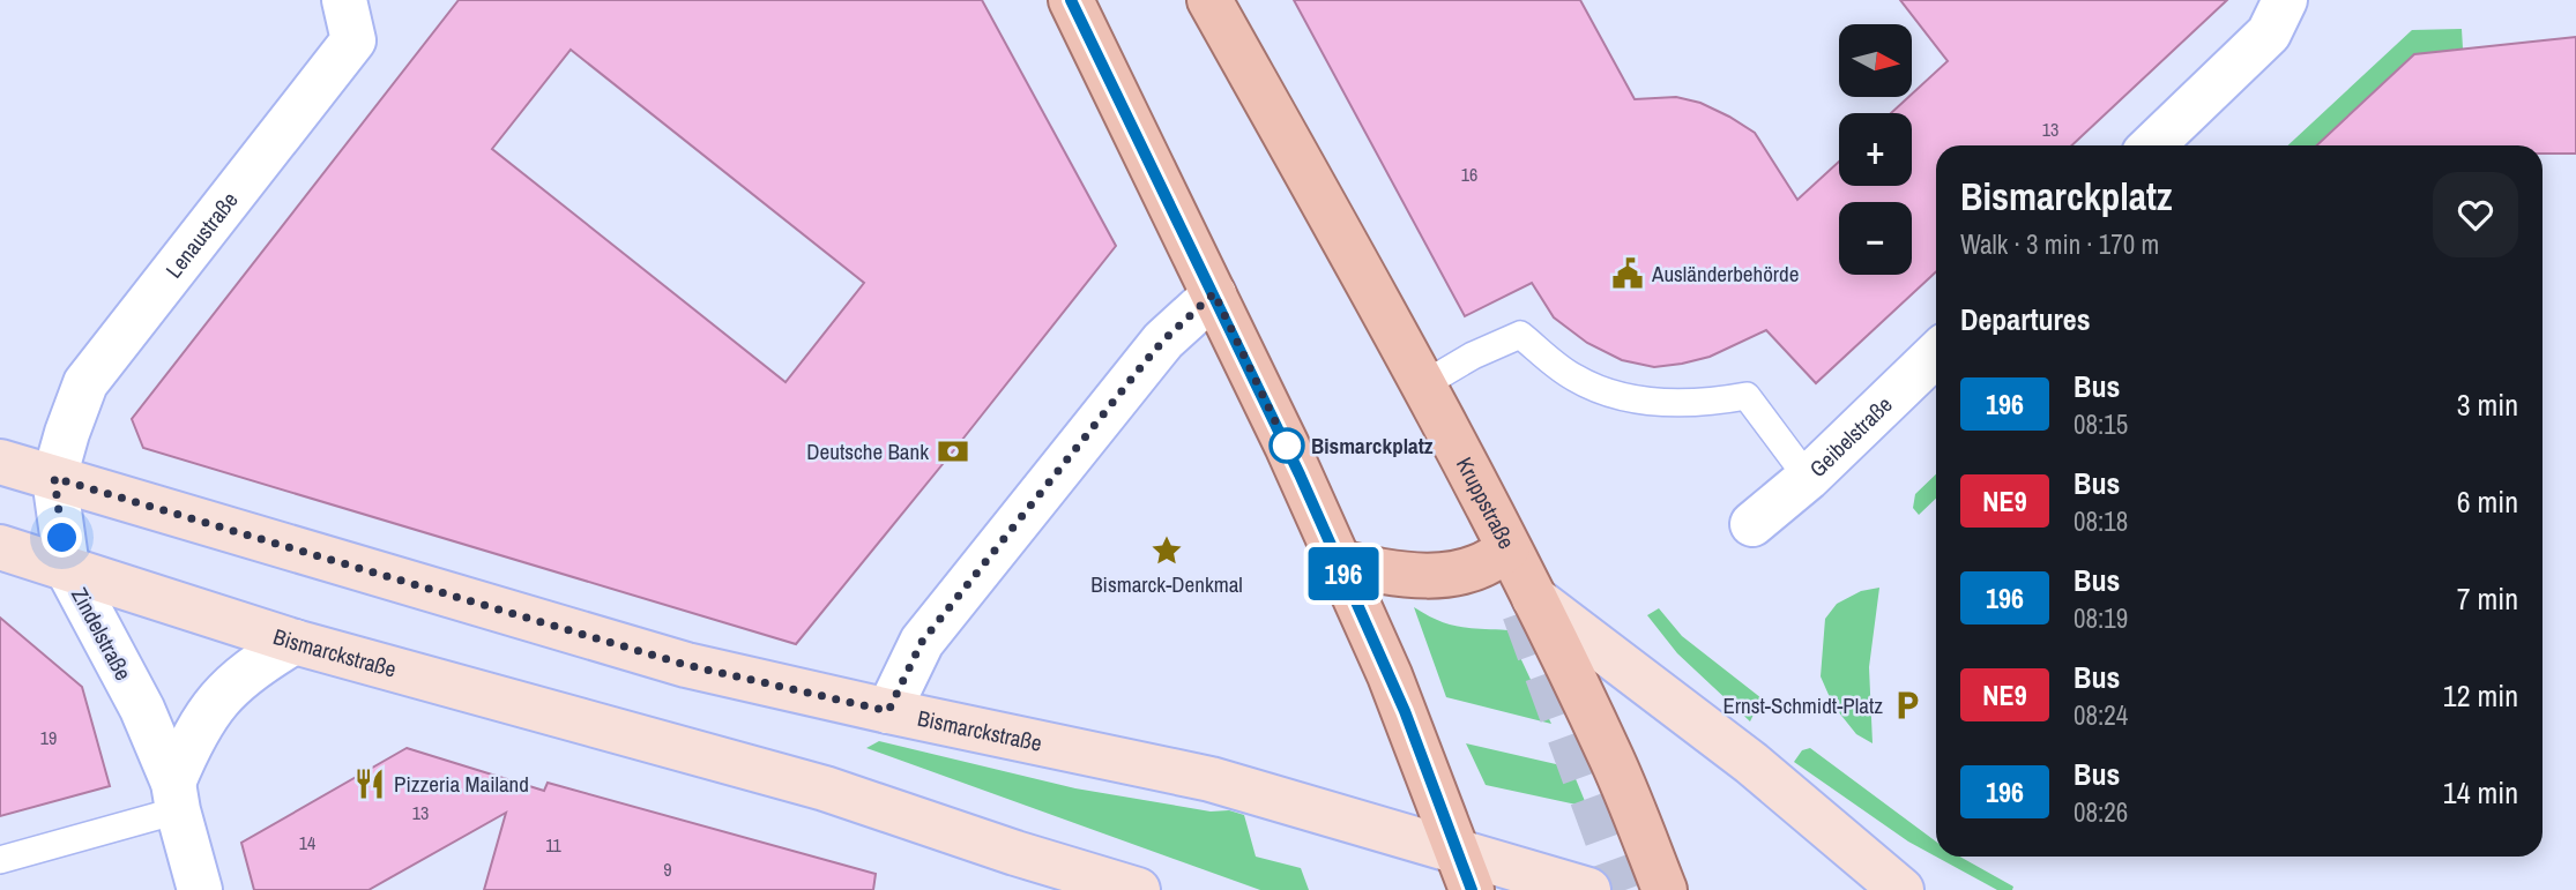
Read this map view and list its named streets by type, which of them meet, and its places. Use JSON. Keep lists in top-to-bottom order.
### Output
{
  "streets": {
    "main road": ["Kruppstraße", "Bismarckstraße"],
    "street": ["Lenaustraße", "Geibelstraße", "Zindelstraße"]
  },
  "crossings": [
    ["Lenaustraße", "Zindelstraße"],
    ["Lenaustraße", "Bismarckstraße"],
    ["Zindelstraße", "Bismarckstraße"]
  ],
  "places": {
    "public building": ["Ausländerbehörde"],
    "other": ["Bismarckplatz"],
    "bank": ["Deutsche Bank"],
    "place": ["Bismarck-Denkmal"],
    "parking": ["Ernst-Schmidt-Platz"],
    "restaurant": ["Pizzeria Mailand"]
  },
  "lines": ["bus line 196"],
  "house_numbers": [
    "13",
    "16",
    "19",
    "13",
    "14",
    "11",
    "9"
  ],
  "north": "right",
  "page": {
    "on_map": "196",
    "map_buttons": ["+", "−"],
    "heading": [
      ["Bismarckplatz", "Walk · 3 min · 170 m"],
      "Departures"
    ],
    "list": [
      {
        "mark": "196",
        "name": "Bus",
        "note": "08:15",
        "value": "3 min"
      },
      {
        "mark": "NE9",
        "name": "Bus",
        "note": "08:18",
        "value": "6 min"
      },
      {
        "mark": "196",
        "name": "Bus",
        "note": "08:19",
        "value": "7 min"
      },
      {
        "mark": "NE9",
        "name": "Bus",
        "note": "08:24",
        "value": "12 min"
      },
      {
        "mark": "196",
        "name": "Bus",
        "note": "08:26",
        "value": "14 min"
      }
    ]
  }
}
